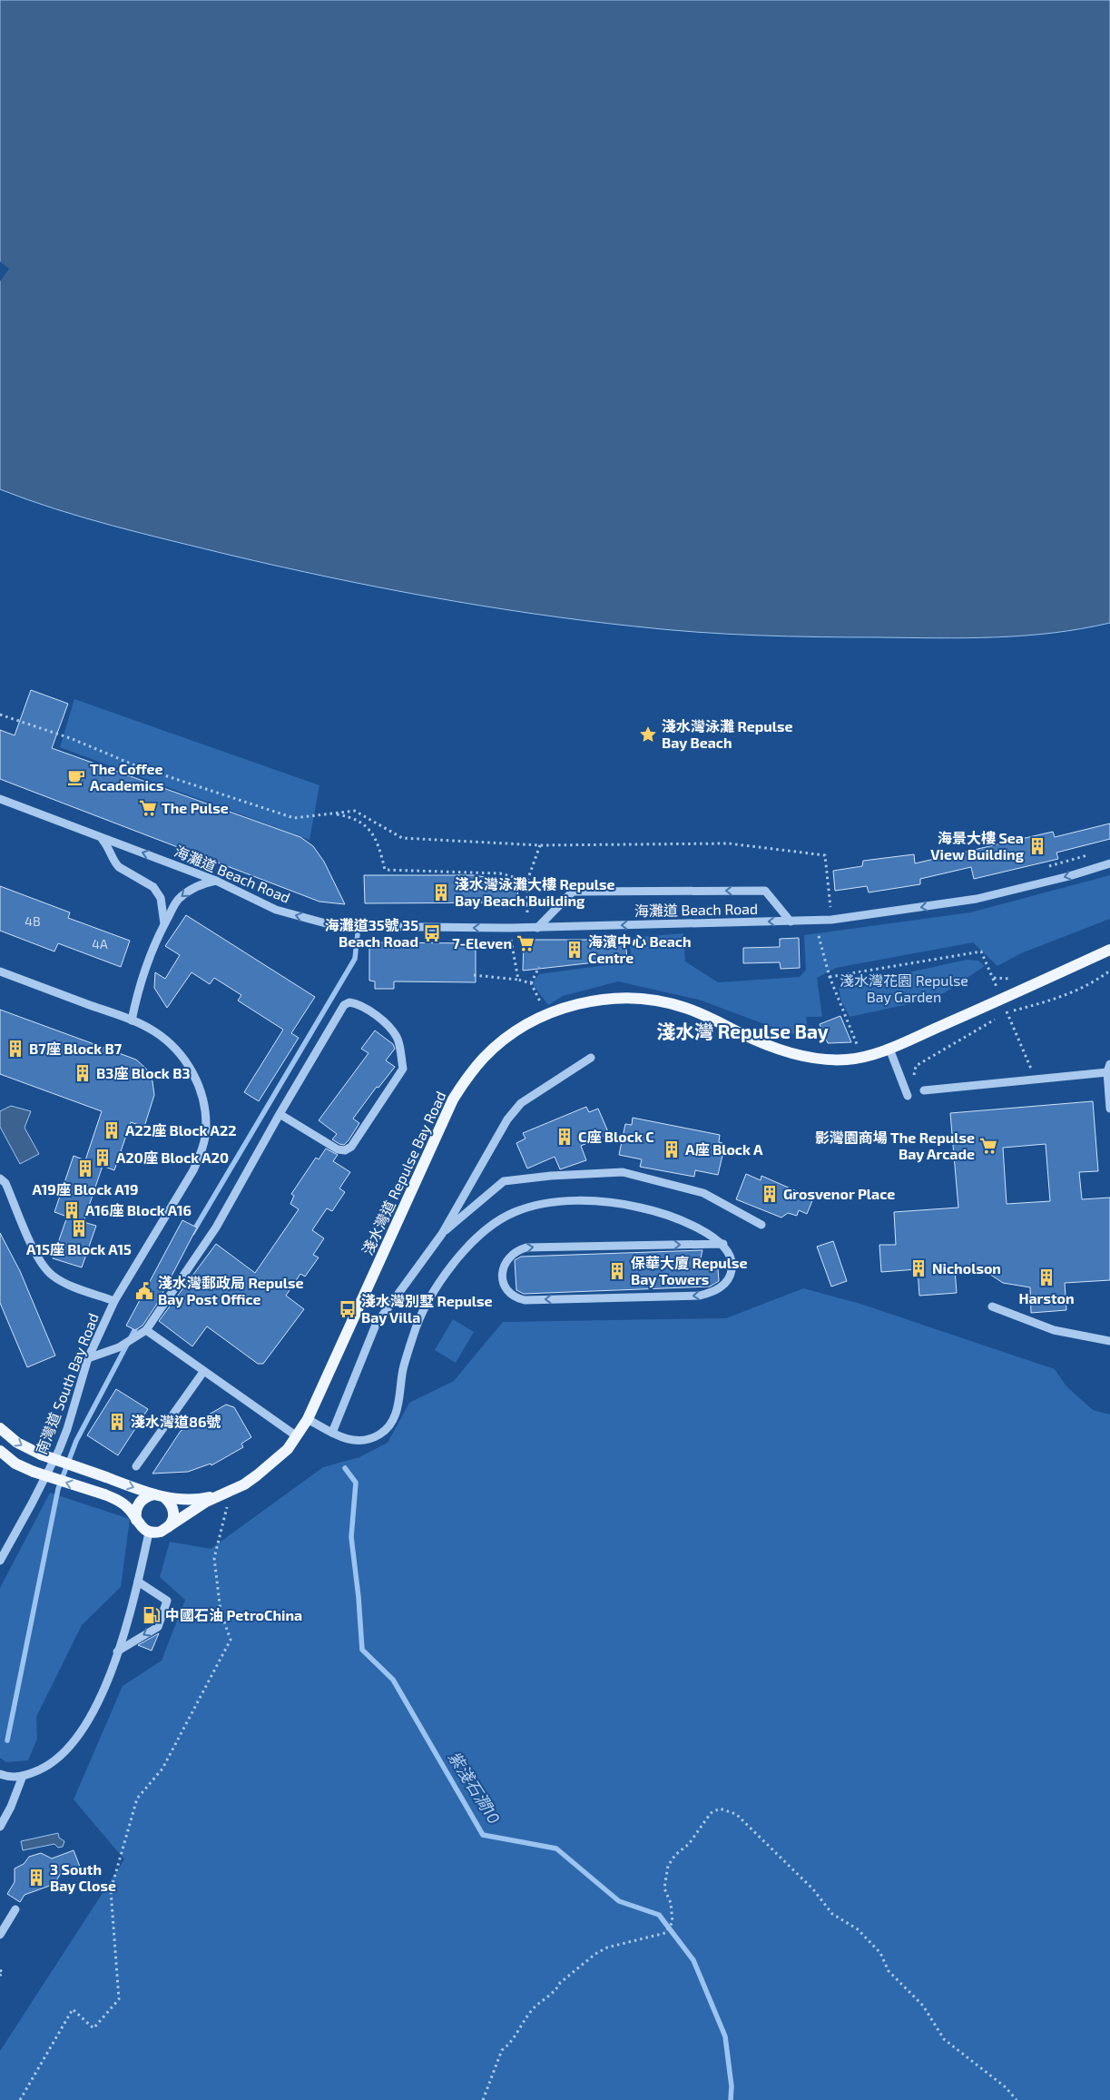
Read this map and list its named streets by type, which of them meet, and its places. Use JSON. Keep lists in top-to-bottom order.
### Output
{
  "streets": {
    "main road": ["淺水灣道 Repulse Bay Road"],
    "street": ["海灘道 Beach Road", "南灣道 South Bay Road"]
  },
  "one_way": ["海灘道 Beach Road"],
  "districts": ["淺水灣 Repulse Bay"],
  "water": ["紫淺石澗10"],
  "parks": ["淺水灣花園 Repulse Bay Garden"],
  "places": {
    "place": ["淺水灣泳灘 Repulse Bay Beach"],
    "cafe": ["The Coffee Academics"],
    "supermarket": ["The Pulse", "7-Eleven", "影灣園商場 The Repulse Bay Arcade"],
    "building": [
      "海景大樓 Sea View Building",
      "淺水灣泳灘大樓 Repulse Bay Beach Building",
      "海濱中心 Beach Centre",
      "B7座 Block B7",
      "B3座 Block B3",
      "A22座 Block A22",
      "C座 Block C",
      "A座 Block A",
      "A20座 Block A20",
      "A19座 Block A19",
      "Grosvenor Place",
      "A16座 Block A16",
      "A15座 Block A15",
      "Nicholson",
      "保華大廈 Repulse Bay Towers",
      "Harston",
      "淺水灣道86號",
      "3 South Bay Close"
    ],
    "bus stop": ["海灘道35號 35 Beach Road", "淺水灣別墅 Repulse Bay Villa"],
    "public building": ["淺水灣郵政局 Repulse Bay Post Office"],
    "fuel station": ["中國石油 PetroChina"]
  },
  "house_numbers": ["4B", "4A"]
}
